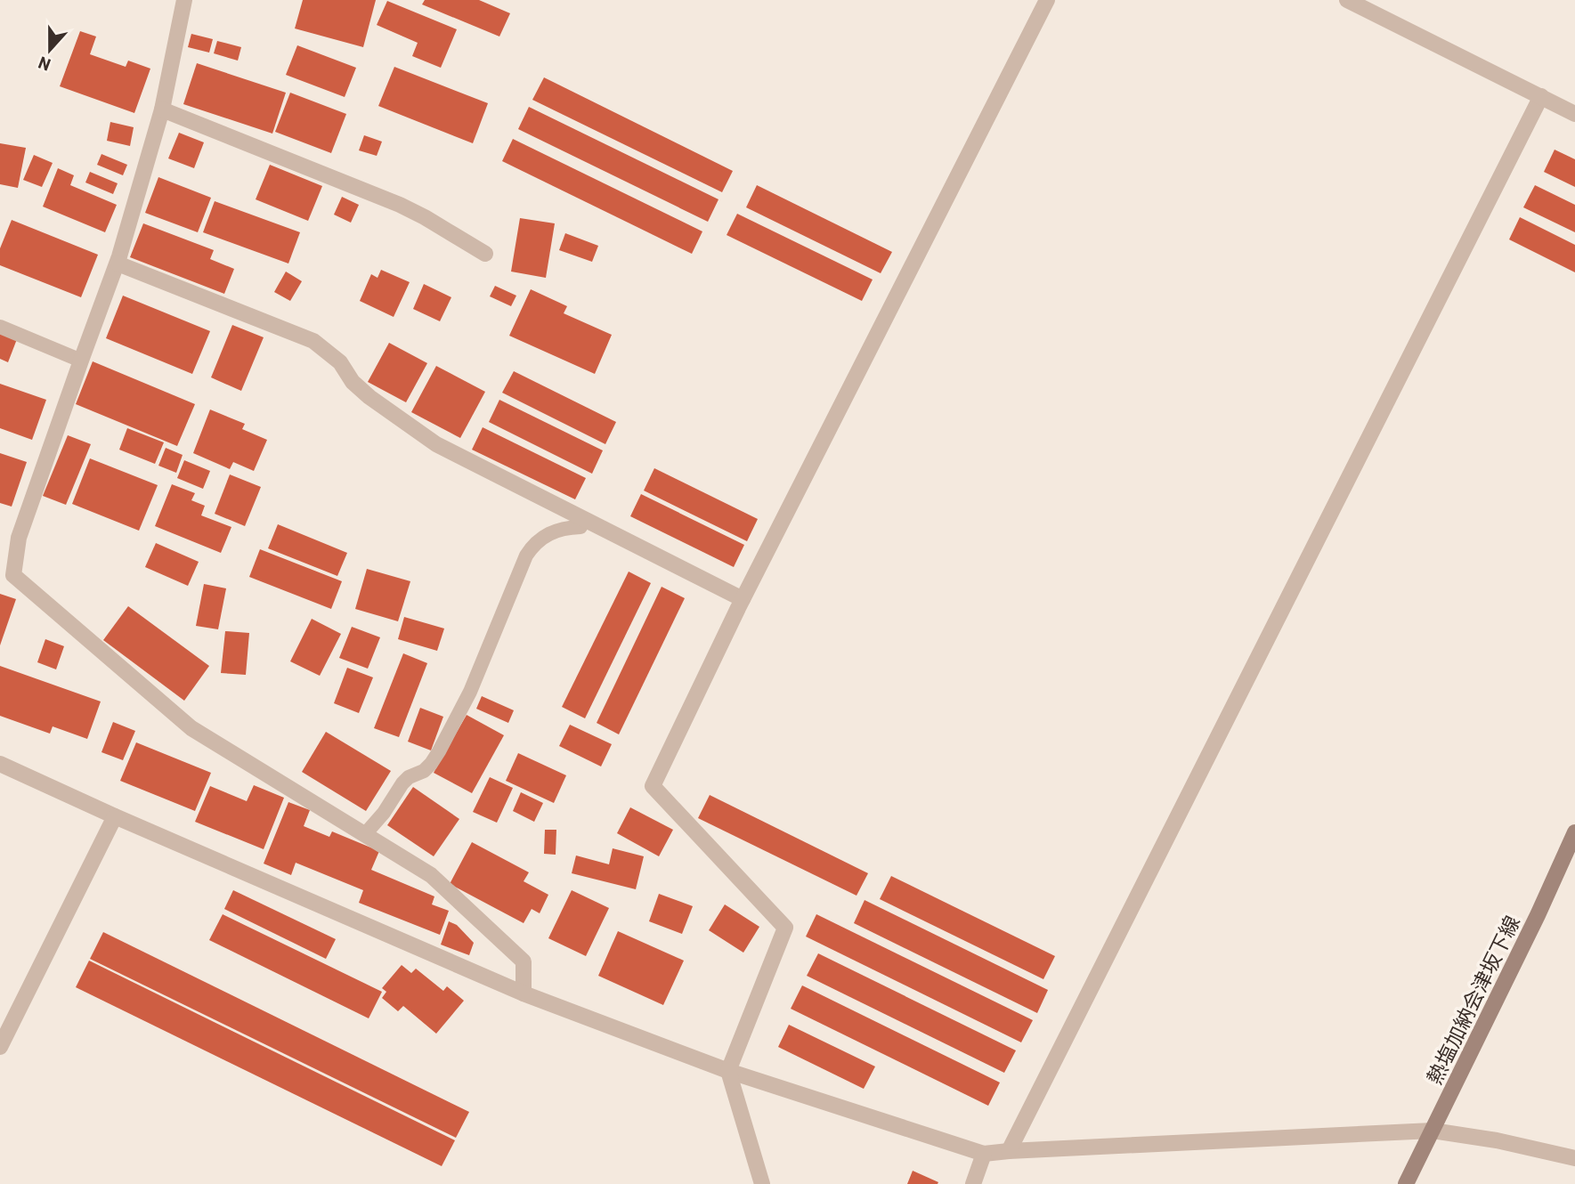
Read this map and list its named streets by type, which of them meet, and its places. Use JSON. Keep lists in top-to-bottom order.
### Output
{
  "streets": {
    "main road": ["熱塩加納会津坂下線"]
  },
  "north": "bottom"
}
